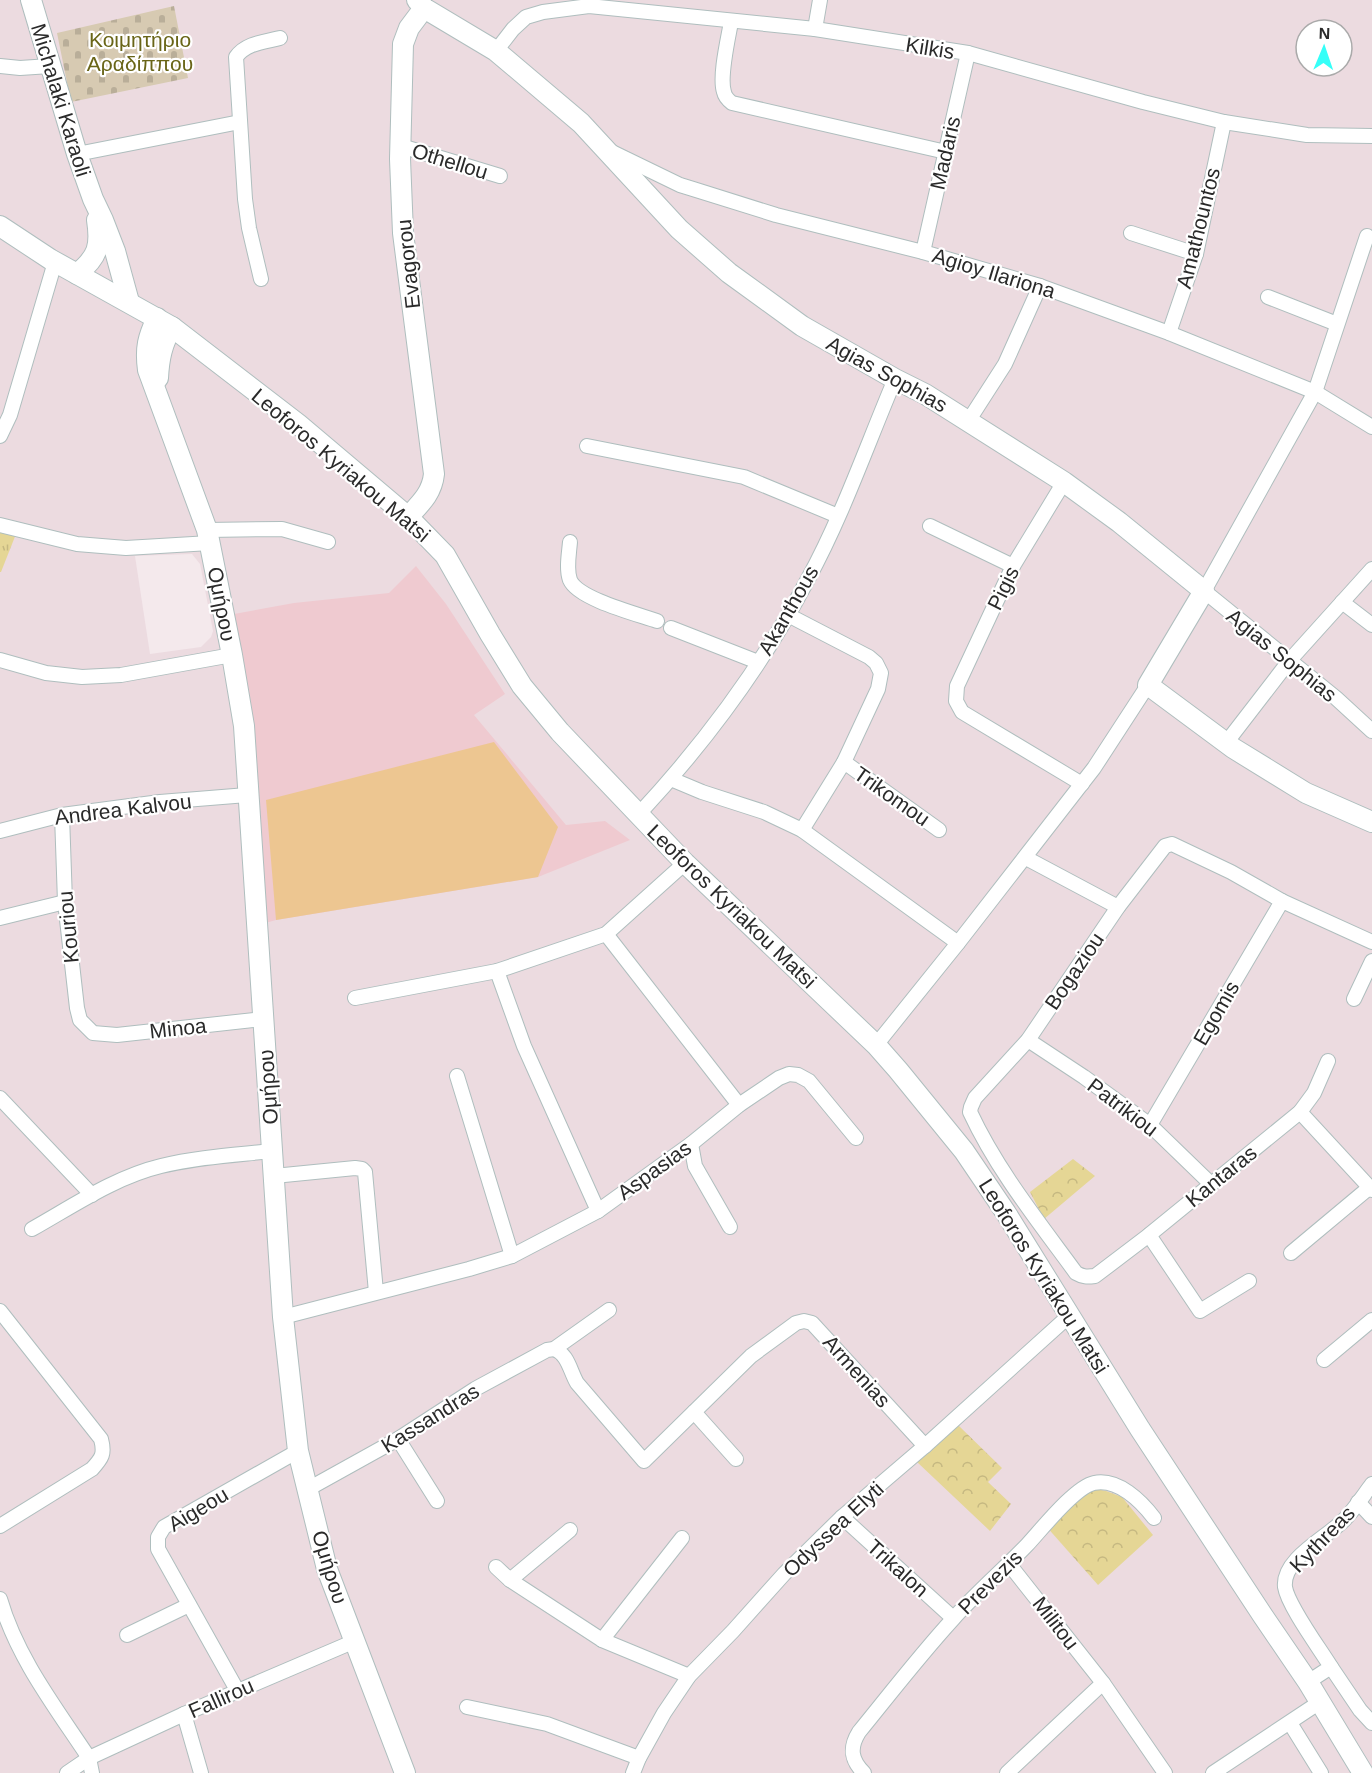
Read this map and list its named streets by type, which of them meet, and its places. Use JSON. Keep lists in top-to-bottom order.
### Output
{
  "streets": {
    "street": [
      "Kilkis",
      "Michalaki Karaoli",
      "Madaris",
      "Othellou",
      "Amathountos",
      "Evagorou",
      "Agioy Ilariona",
      "Agias Sophias",
      "Leoforos Kyriakou Matsi",
      "Pigis",
      "Ομήρου",
      "Akanthous",
      "Trikomou",
      "Andrea Kalvou",
      "Kouriou",
      "Bogaziou",
      "Egomis",
      "Minoa",
      "Patrikiou",
      "Aspasias",
      "Kantaras",
      "Armenias",
      "Kassandras",
      "Aigeou",
      "Odyssea Elyti",
      "Kythreas",
      "Trikalon",
      "Prevezis",
      "Militou",
      "Fallirou"
    ]
  },
  "crossings": [
    ["Kilkis", "Madaris"],
    ["Kilkis", "Amathountos"],
    ["Kilkis", "Agias Sophias"],
    ["Michalaki Karaoli", "Leoforos Kyriakou Matsi"],
    ["Madaris", "Agioy Ilariona"],
    ["Othellou", "Evagorou"],
    ["Amathountos", "Agioy Ilariona"],
    ["Evagorou", "Agias Sophias"],
    ["Evagorou", "Leoforos Kyriakou Matsi"],
    ["Agioy Ilariona", "Agias Sophias"],
    ["Agias Sophias", "Pigis"],
    ["Agias Sophias", "Akanthous"],
    ["Leoforos Kyriakou Matsi", "Ομήρου"],
    ["Leoforos Kyriakou Matsi", "Akanthous"],
    ["Leoforos Kyriakou Matsi", "Odyssea Elyti"],
    ["Ομήρου", "Andrea Kalvou"],
    ["Ομήρου", "Minoa"],
    ["Ομήρου", "Aspasias"],
    ["Ομήρου", "Kassandras"],
    ["Ομήρου", "Aigeou"],
    ["Ομήρου", "Fallirou"],
    ["Akanthous", "Trikomou"],
    ["Andrea Kalvou", "Kouriou"],
    ["Kouriou", "Minoa"],
    ["Bogaziou", "Egomis"],
    ["Bogaziou", "Patrikiou"],
    ["Bogaziou", "Kantaras"],
    ["Egomis", "Patrikiou"],
    ["Patrikiou", "Kantaras"],
    ["Armenias", "Kassandras"],
    ["Armenias", "Odyssea Elyti"],
    ["Aigeou", "Fallirou"],
    ["Odyssea Elyti", "Trikalon"],
    ["Trikalon", "Prevezis"],
    ["Prevezis", "Militou"]
  ],
  "parks": ["Κοιμητήριο Αραδίππου"],
  "north": "top"
}
